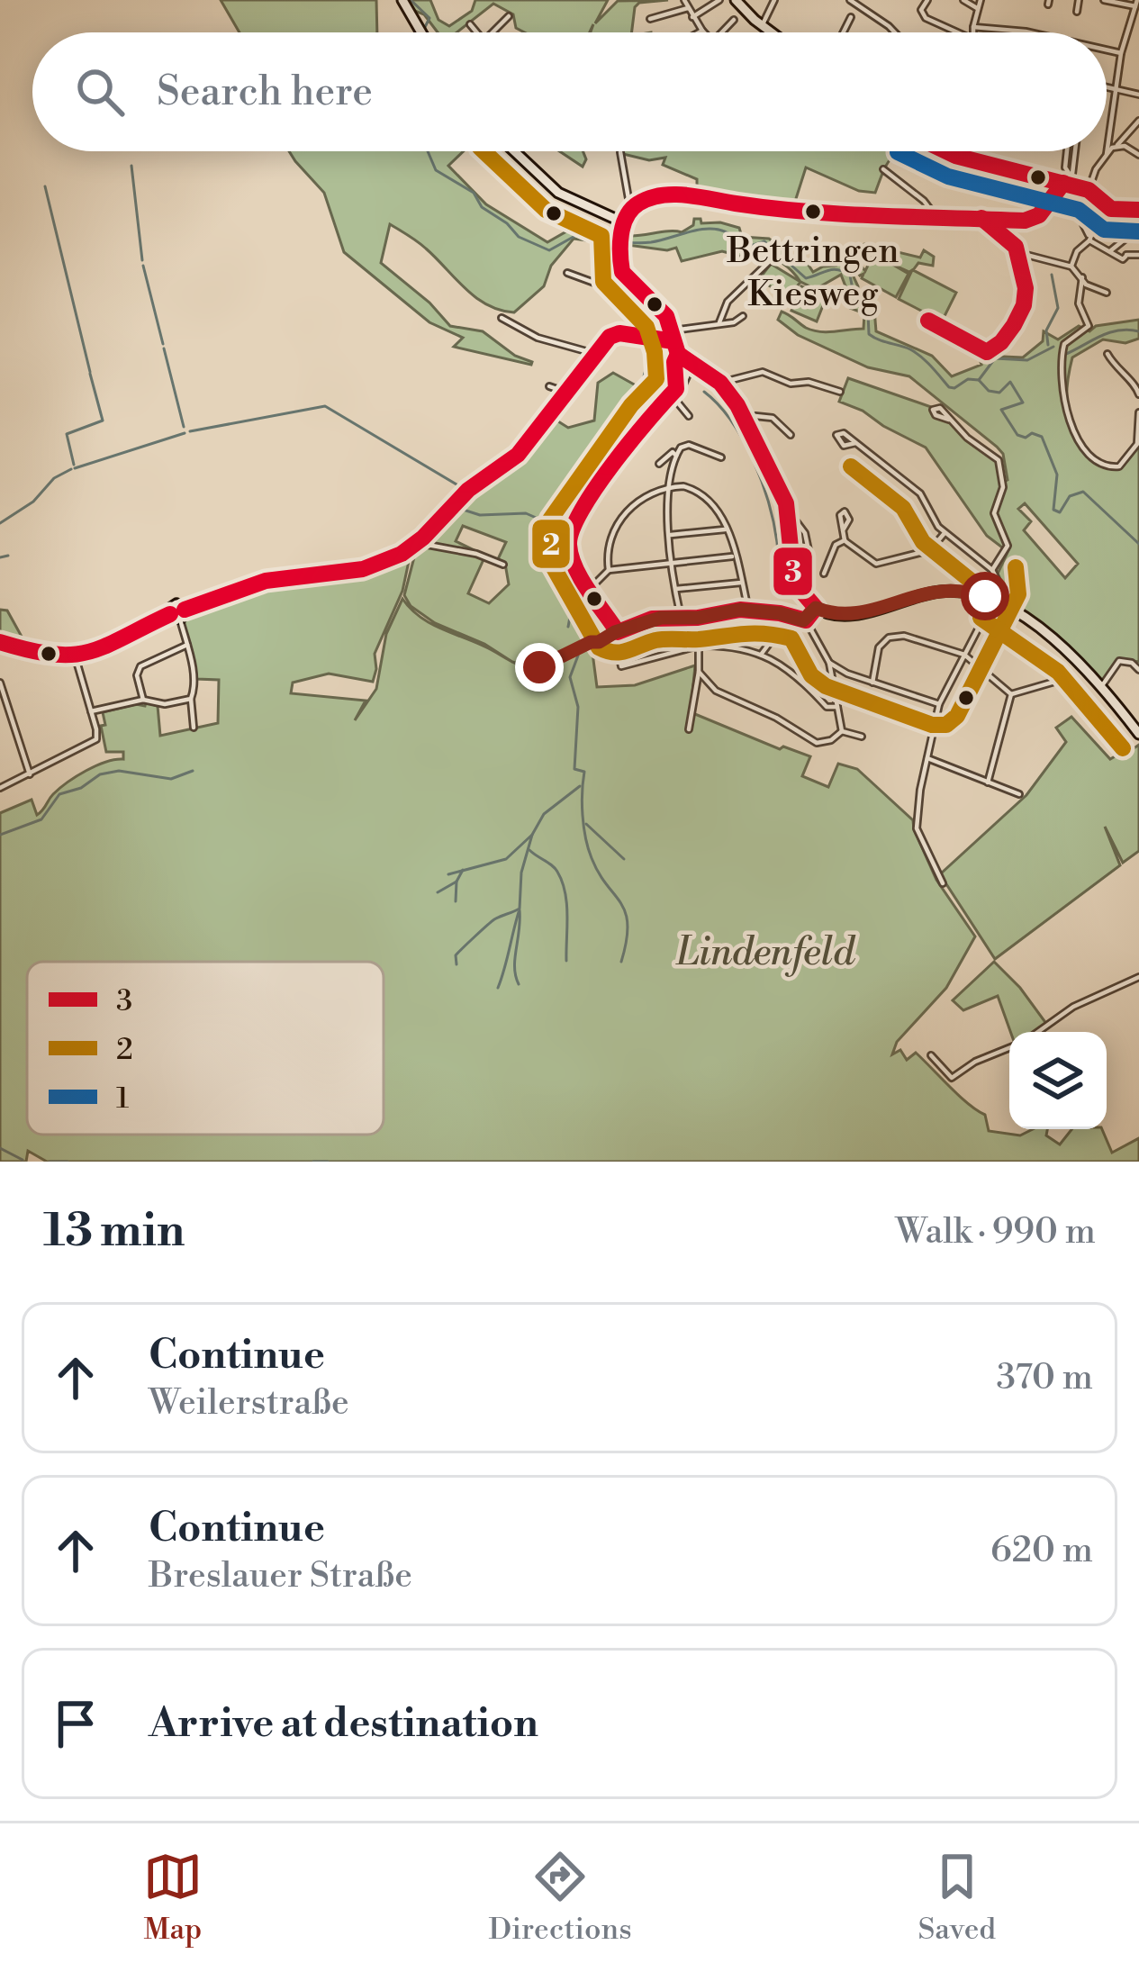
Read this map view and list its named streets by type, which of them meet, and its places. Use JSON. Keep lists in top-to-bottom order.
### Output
{
  "parks": ["Lindenfeld"],
  "places": ["Bettringen Kiesweg"],
  "lines": ["transit line 3", "transit line 2", "transit line 1"],
  "legend": ["3", "2", "1"],
  "page": {
    "search": "Search here",
    "heading": ["13 min", "Walk · 990 m"],
    "list": [
      ["Continue", "Weilerstraße", "370 m"],
      ["Continue", "Breslauer Straße", "620 m"],
      "Arrive at destination"
    ],
    "nav": ["Map", "Directions", "Saved"]
  }
}
